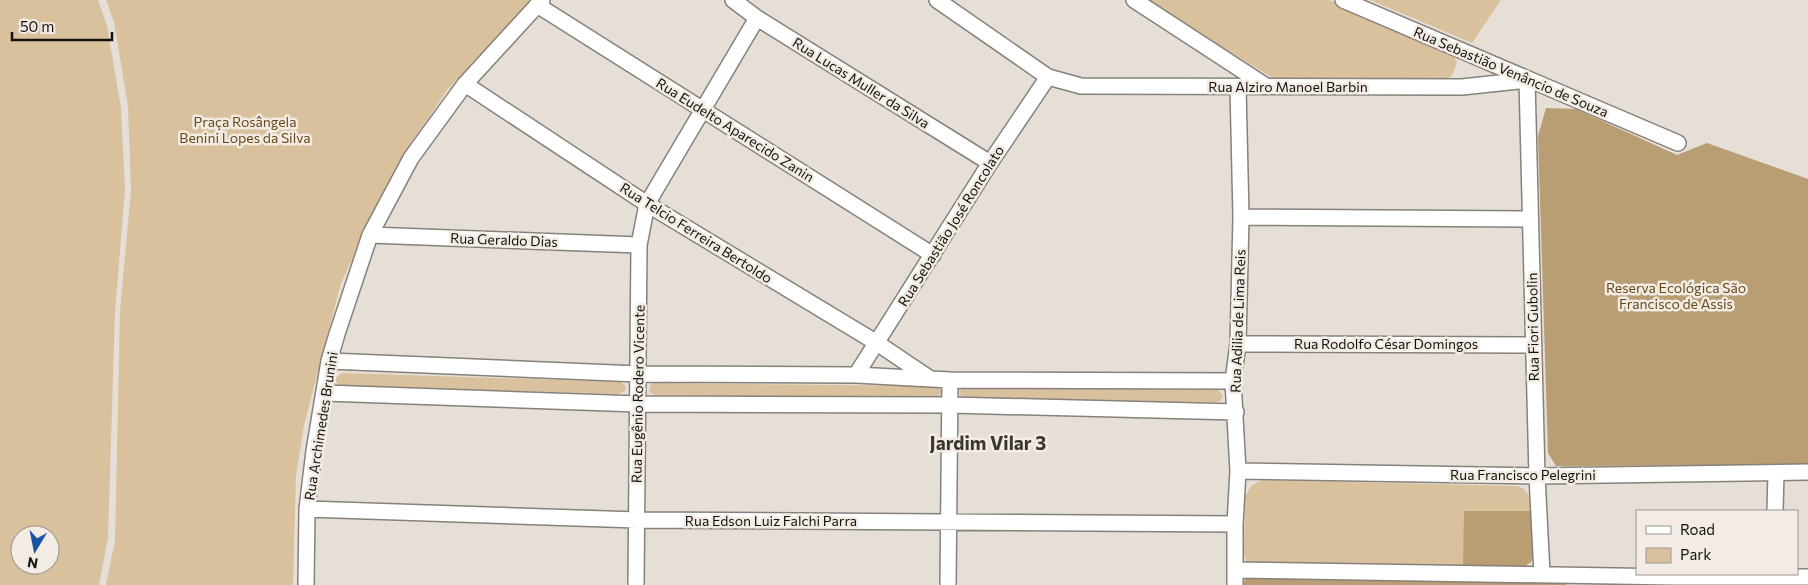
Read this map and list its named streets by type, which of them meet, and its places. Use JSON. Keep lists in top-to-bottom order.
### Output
{
  "streets": {
    "street": [
      "Rua Sebastião Venâncio de Souza",
      "Rua Lucas Muller da Silva",
      "Rua Alziro Manoel Barbin",
      "Rua Eudelto Aparecido Zanin",
      "Rua Sebastião José Roncolato",
      "Rua Telcio Ferreira Bertoldo",
      "Rua Geraldo Dias",
      "Rua Adilia de Lima Reis",
      "Rua Fiori Gubolin",
      "Rua Rodolfo César Domingos",
      "Rua Eugênio Rodero Vicente",
      "Rua Archimedes Brunini",
      "Rua Francisco Pelegrini",
      "Rua Edson Luiz Falchi Parra"
    ]
  },
  "crossings": [
    ["Rua Sebastião Venâncio de Souza", "Rua Alziro Manoel Barbin"],
    ["Rua Sebastião Venâncio de Souza", "Rua Fiori Gubolin"],
    ["Rua Lucas Muller da Silva", "Rua Sebastião José Roncolato"],
    ["Rua Lucas Muller da Silva", "Rua Eugênio Rodero Vicente"],
    ["Rua Alziro Manoel Barbin", "Rua Sebastião José Roncolato"],
    ["Rua Alziro Manoel Barbin", "Rua Adilia de Lima Reis"],
    ["Rua Alziro Manoel Barbin", "Rua Fiori Gubolin"],
    ["Rua Eudelto Aparecido Zanin", "Rua Sebastião José Roncolato"],
    ["Rua Eudelto Aparecido Zanin", "Rua Eugênio Rodero Vicente"],
    ["Rua Eudelto Aparecido Zanin", "Rua Archimedes Brunini"],
    ["Rua Sebastião José Roncolato", "Rua Telcio Ferreira Bertoldo"],
    ["Rua Telcio Ferreira Bertoldo", "Rua Eugênio Rodero Vicente"],
    ["Rua Telcio Ferreira Bertoldo", "Rua Archimedes Brunini"],
    ["Rua Geraldo Dias", "Rua Eugênio Rodero Vicente"],
    ["Rua Geraldo Dias", "Rua Archimedes Brunini"],
    ["Rua Adilia de Lima Reis", "Rua Rodolfo César Domingos"],
    ["Rua Adilia de Lima Reis", "Rua Francisco Pelegrini"],
    ["Rua Adilia de Lima Reis", "Rua Edson Luiz Falchi Parra"],
    ["Rua Fiori Gubolin", "Rua Rodolfo César Domingos"],
    ["Rua Fiori Gubolin", "Rua Francisco Pelegrini"],
    ["Rua Eugênio Rodero Vicente", "Rua Edson Luiz Falchi Parra"],
    ["Rua Archimedes Brunini", "Rua Edson Luiz Falchi Parra"]
  ],
  "districts": ["Jardim Vilar 3"],
  "parks": ["Praça Rosângela Benini Lopes da Silva", "Reserva Ecológica São Francisco de Assis"],
  "legend": ["Road", "Park"],
  "scale_bar": "50 m",
  "north": "bottom"
}
